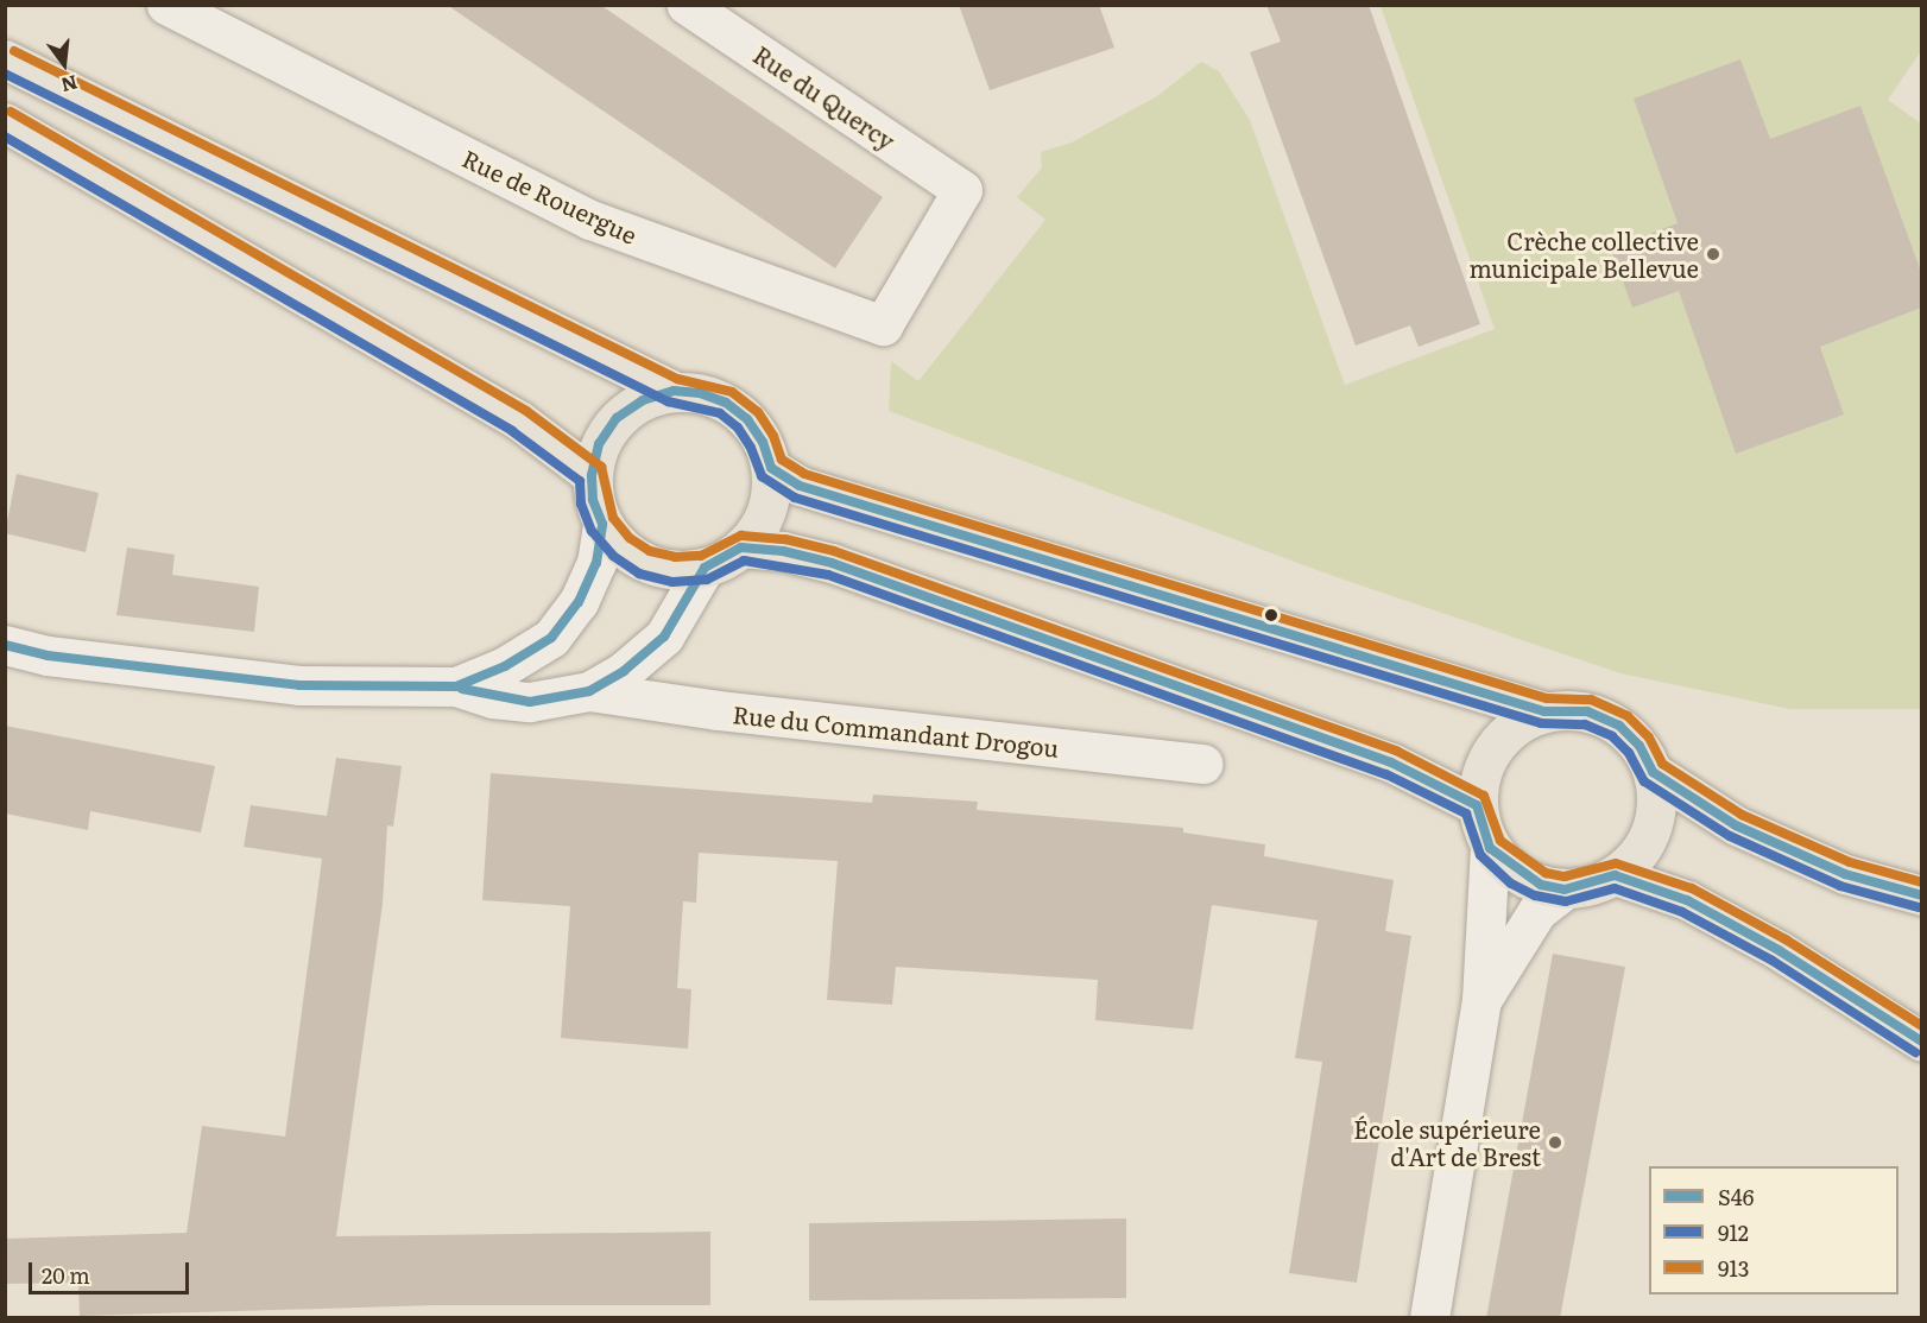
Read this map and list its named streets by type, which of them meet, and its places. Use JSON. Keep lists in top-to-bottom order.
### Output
{
  "streets": {
    "street": ["Rue du Quercy", "Rue de Rouergue", "Rue du Commandant Drogou"]
  },
  "crossings": [
    ["Rue du Quercy", "Rue de Rouergue"]
  ],
  "places": ["Crèche collective municipale Bellevue", "École supérieure d'Art de Brest"],
  "lines": ["transit line 913", "transit line 912", "transit line S46"],
  "legend": ["S46", "912", "913"],
  "scale_bar": "20 m",
  "north": "bottom"
}
